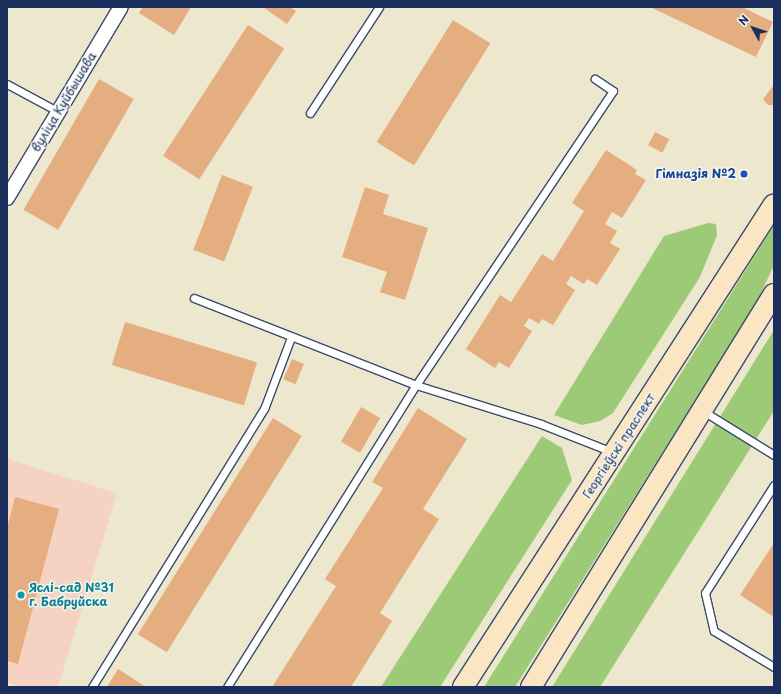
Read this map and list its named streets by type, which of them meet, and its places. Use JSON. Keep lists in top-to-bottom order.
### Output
{
  "streets": {
    "main road": ["Георгіеўскі праспект"],
    "street": ["вуліца Куйбышава"]
  },
  "places": ["Гімназія №2", "Яслі-сад №31 г. Бабруйска"],
  "north": "top left"
}
